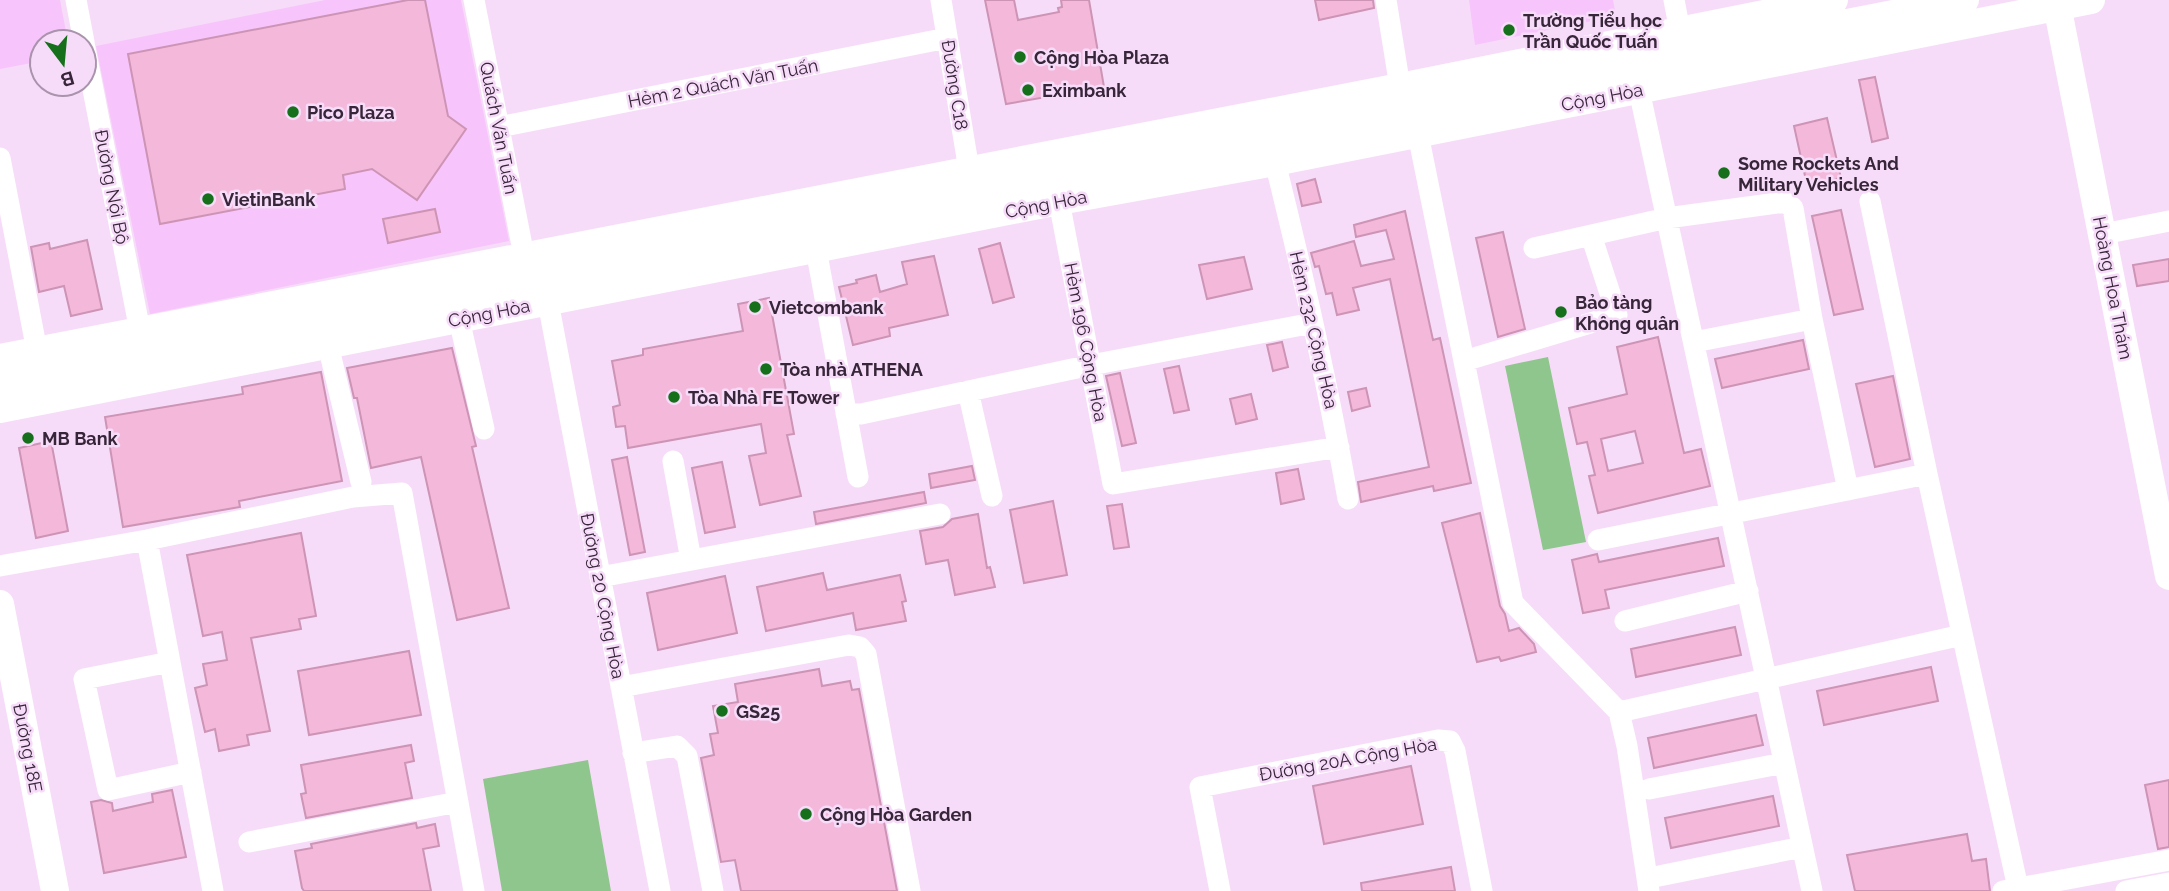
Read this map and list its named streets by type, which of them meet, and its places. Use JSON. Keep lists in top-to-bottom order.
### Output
{
  "streets": {
    "main road": ["Cộng Hòa", "Hoàng Hoa Thám", "Đường 18E"],
    "street": [
      "Hẻm 2 Quách Văn Tuấn",
      "Đường C18",
      "Quách Văn Tuấn",
      "Đường Nội Bộ",
      "Hẻm 232 Cộng Hòa",
      "Hẻm 196 Cộng Hòa",
      "Đường 20 Cộng Hòa",
      "Đường 20A Cộng Hòa"
    ]
  },
  "crossings": [
    ["Hẻm 2 Quách Văn Tuấn", "Đường C18"],
    ["Hẻm 2 Quách Văn Tuấn", "Quách Văn Tuấn"],
    ["Đường C18", "Cộng Hòa"],
    ["Cộng Hòa", "Quách Văn Tuấn"],
    ["Cộng Hòa", "Đường Nội Bộ"],
    ["Cộng Hòa", "Hoàng Hoa Thám"],
    ["Cộng Hòa", "Hẻm 232 Cộng Hòa"],
    ["Cộng Hòa", "Hẻm 196 Cộng Hòa"],
    ["Cộng Hòa", "Đường 20 Cộng Hòa"],
    ["Hẻm 232 Cộng Hòa", "Hẻm 196 Cộng Hòa"]
  ],
  "places": [
    "Trường Tiểu học Trần Quốc Tuấn",
    "Cộng Hòa Plaza",
    "Eximbank",
    "Pico Plaza",
    "Some Rockets And Military Vehicles",
    "VietinBank",
    "Vietcombank",
    "Bảo tàng Không quân",
    "Tòa nhà ATHENA",
    "Tòa Nhà FE Tower",
    "MB Bank",
    "GS25",
    "Cộng Hòa Garden"
  ],
  "north": "bottom"
}
